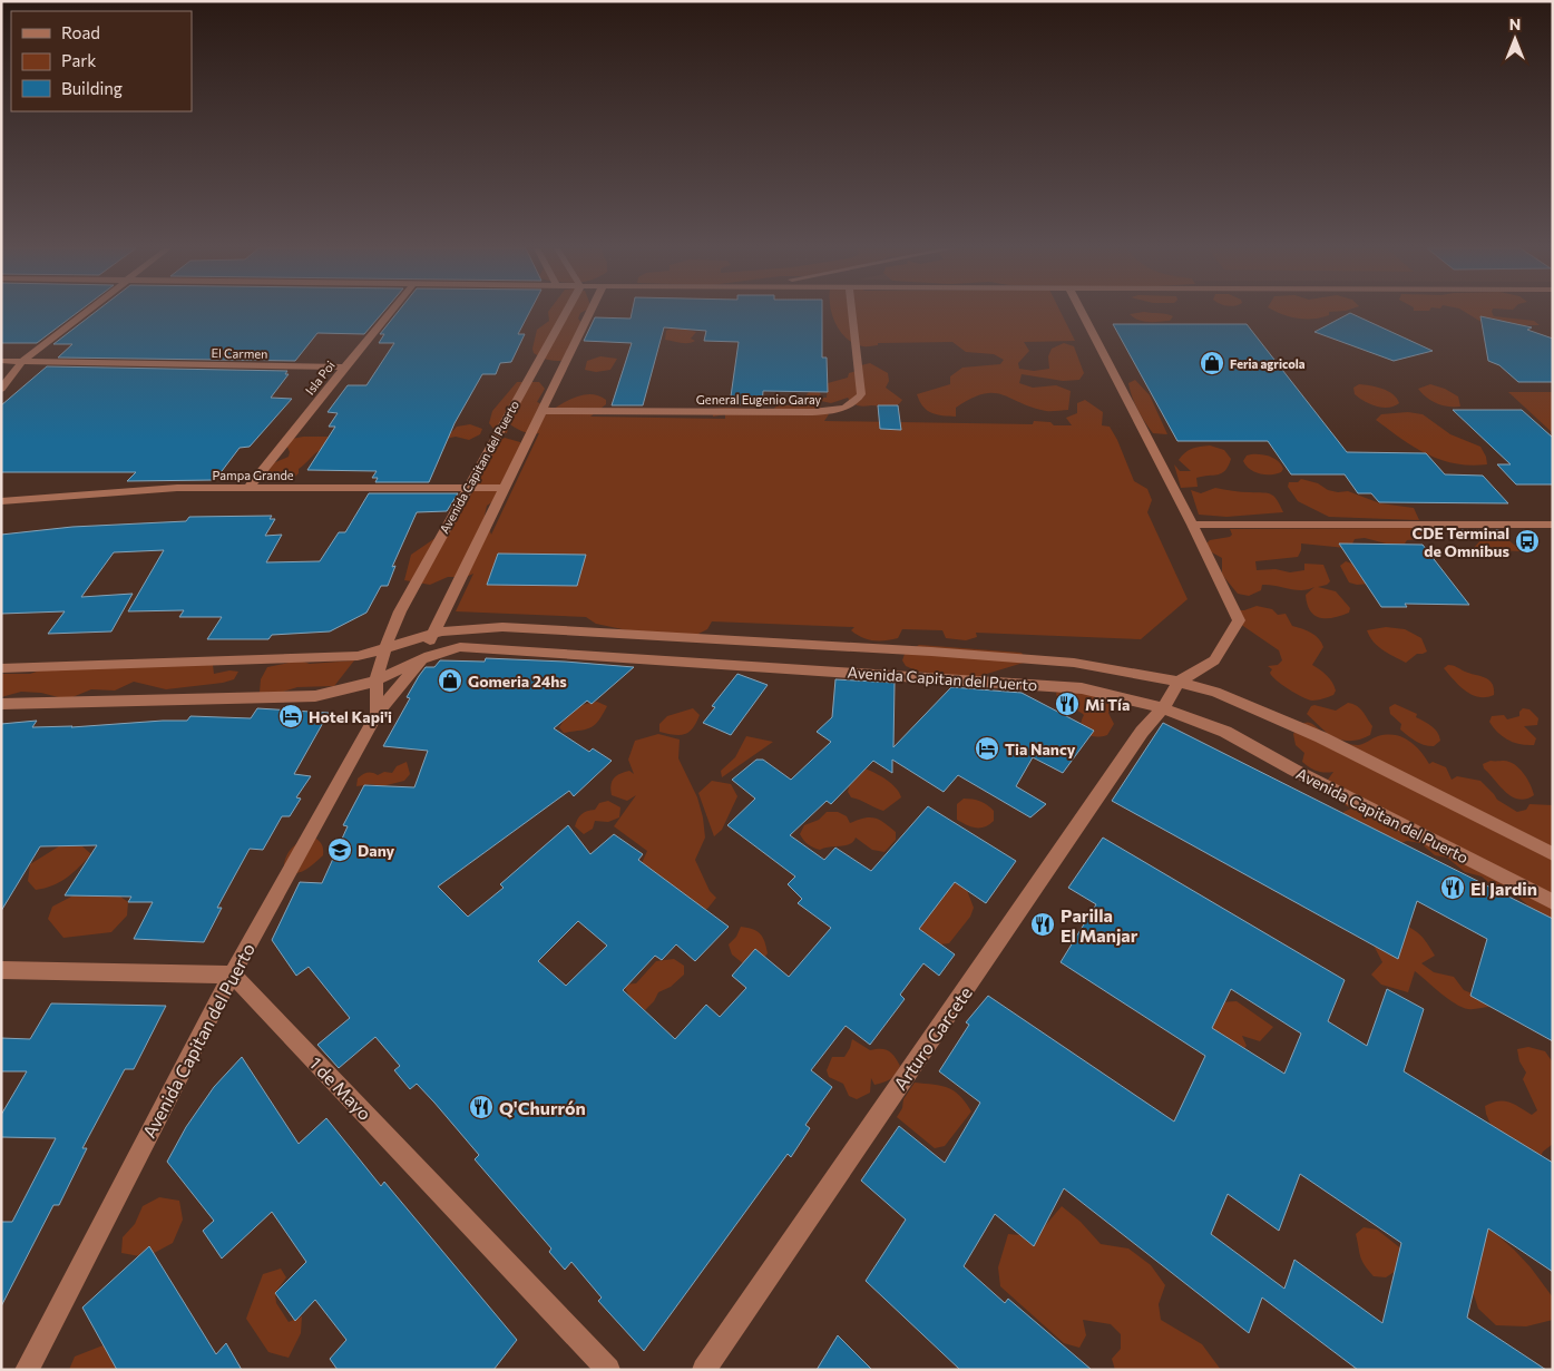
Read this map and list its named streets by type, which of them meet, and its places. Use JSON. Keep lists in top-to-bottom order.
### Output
{
  "streets": {
    "street": [
      "El Carmen",
      "Isla Poi",
      "General Eugenio Garay",
      "Avenida Capitan del Puerto",
      "Pampa Grande",
      "Arturo Garcete",
      "1 de Mayo"
    ]
  },
  "crossings": [
    ["El Carmen", "Isla Poi"],
    ["Isla Poi", "Pampa Grande"],
    ["General Eugenio Garay", "Avenida Capitan del Puerto"],
    ["Avenida Capitan del Puerto", "Pampa Grande"],
    ["Avenida Capitan del Puerto", "Arturo Garcete"],
    ["Avenida Capitan del Puerto", "1 de Mayo"]
  ],
  "places": {
    "shop": ["Feria agricola", "Gomeria 24hs"],
    "bus stop": ["CDE Terminal de Omnibus"],
    "restaurant": [
      "Mi Tía",
      "El Jardin",
      "Parilla El Manjar",
      "Q'Churrón"
    ],
    "hotel": ["Hotel Kapi'i", "Tia Nancy"],
    "school or university": ["Dany"]
  },
  "legend": ["Road", "Park", "Building"],
  "north": "top"
}
